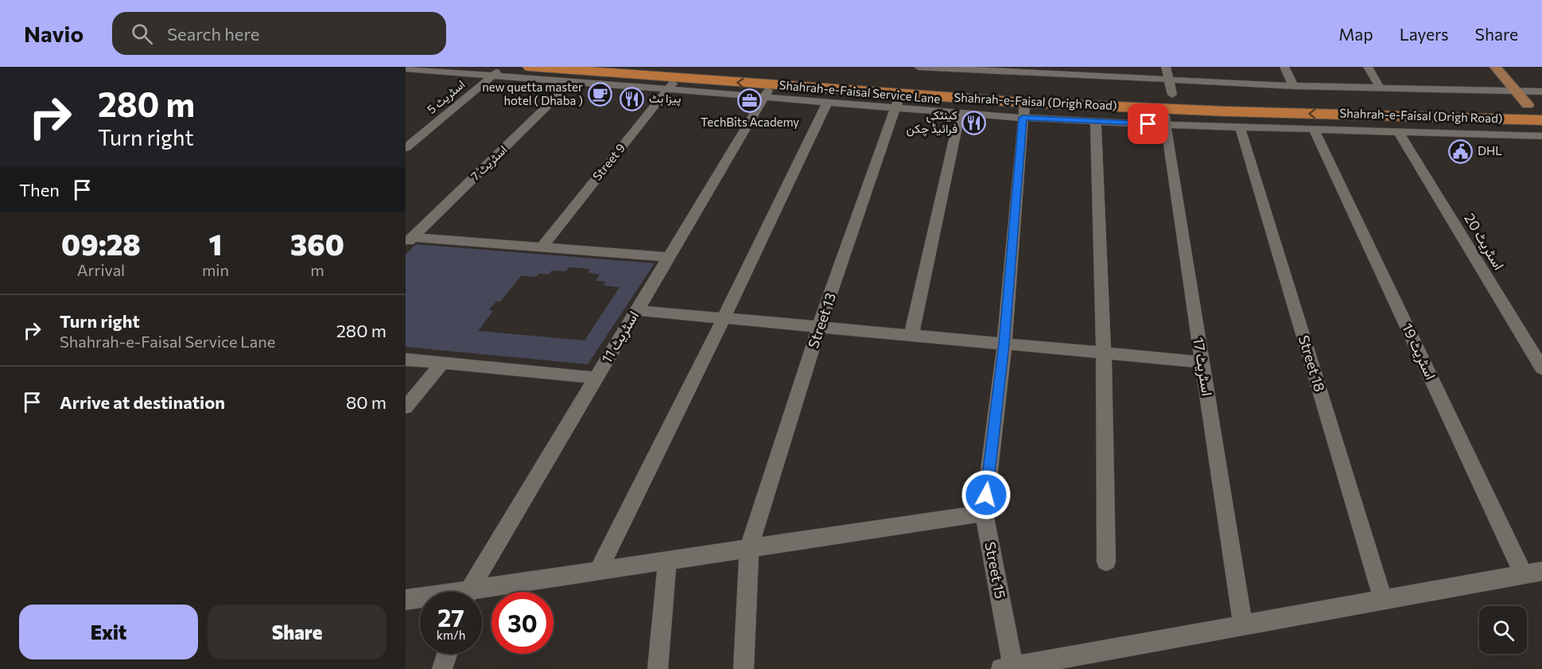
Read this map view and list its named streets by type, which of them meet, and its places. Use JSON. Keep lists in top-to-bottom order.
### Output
{
  "streets": {
    "highway": ["Shahrah-e-Faisal (Drigh Road)"],
    "street": [
      "Shahrah-e-Faisal Service Lane",
      "اسٹریٹ 5",
      "Street 9",
      "اسٹریٹ 7",
      "اسٹریٹ 20",
      "Street 13",
      "اسٹریٹ 11",
      "اسٹریٹ 19",
      "Street 18",
      "اسٹریٹ 17",
      "Street 15"
    ]
  },
  "crossings": [
    ["Shahrah-e-Faisal Service Lane", "Shahrah-e-Faisal (Drigh Road)"],
    ["Shahrah-e-Faisal Service Lane", "اسٹریٹ 20"],
    ["Shahrah-e-Faisal Service Lane", "Street 13"],
    ["Shahrah-e-Faisal Service Lane", "اسٹریٹ 11"],
    ["Shahrah-e-Faisal Service Lane", "اسٹریٹ 19"],
    ["Shahrah-e-Faisal Service Lane", "Street 18"],
    ["Shahrah-e-Faisal Service Lane", "اسٹریٹ 17"],
    ["Shahrah-e-Faisal Service Lane", "Street 15"],
    ["Shahrah-e-Faisal (Drigh Road)", "Street 9"],
    ["Shahrah-e-Faisal (Drigh Road)", "Street 13"],
    ["Shahrah-e-Faisal (Drigh Road)", "اسٹریٹ 11"],
    ["Shahrah-e-Faisal (Drigh Road)", "Street 18"],
    ["Shahrah-e-Faisal (Drigh Road)", "اسٹریٹ 17"],
    ["Shahrah-e-Faisal (Drigh Road)", "Street 15"]
  ],
  "places": {
    "cafe": ["new quetta master hotel ( Dhaba )"],
    "restaurant": ["پیزا ہٹ", "کینٹکی فرائیڈ چکن"],
    "office": ["TechBits Academy"],
    "public building": ["DHL"]
  },
  "page": {
    "header": "Navio",
    "search": "Search here",
    "nav": ["Map", "Layers", "Share"],
    "turn": ["280 m", "Turn right"],
    "then": "Then",
    "eta": [
      "09:28",
      "Arrival",
      "1",
      "min",
      "360",
      "m"
    ],
    "list": [
      {
        "name": "Turn right",
        "note": "Shahrah-e-Faisal Service Lane",
        "value": "280 m"
      },
      {
        "name": "Arrive at destination",
        "value": "80 m"
      }
    ],
    "speed": "27 km/h",
    "limit": "30",
    "buttons": ["Exit", "Share"]
  }
}
